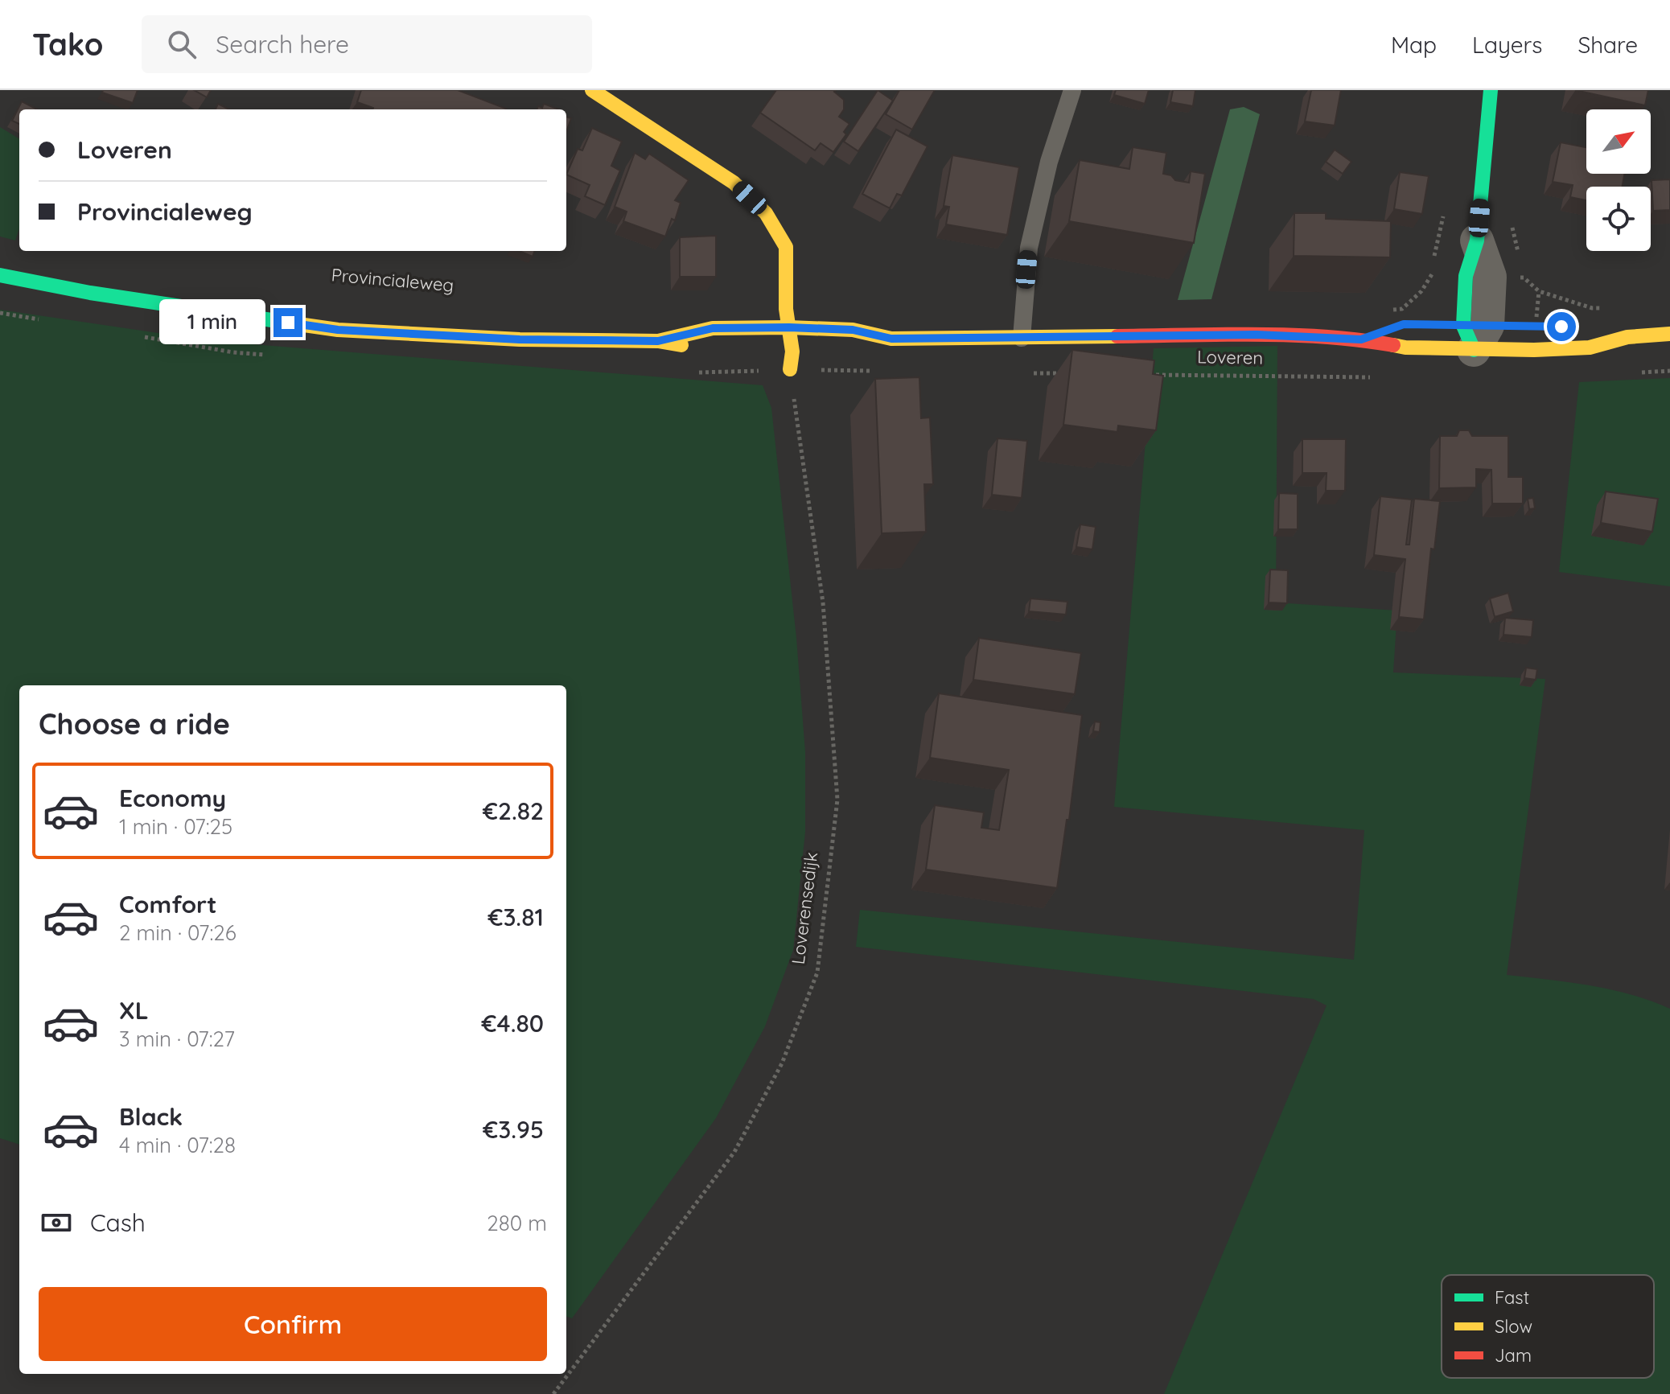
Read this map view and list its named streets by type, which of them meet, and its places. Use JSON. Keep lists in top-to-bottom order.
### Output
{
  "streets": {
    "street": ["Loveren"],
    "path": ["Loverensedijk"]
  },
  "legend": ["Fast", "Slow", "Jam"],
  "north": "top right",
  "page": {
    "header": "Tako",
    "search": "Search here",
    "nav": ["Map", "Layers", "Share"],
    "banner": ["Loveren", "Provincialeweg"],
    "bubble": "1 min",
    "heading": "Choose a ride",
    "list": [
      {
        "name": "Economy",
        "note": "1 min · 07:25",
        "value": "€2.82"
      },
      {
        "name": "Comfort",
        "note": "2 min · 07:26",
        "value": "€3.81"
      },
      {
        "name": "XL",
        "note": "3 min · 07:27",
        "value": "€4.80"
      },
      {
        "name": "Black",
        "note": "4 min · 07:28",
        "value": "€3.95"
      }
    ],
    "pay": ["Cash", "280 m"],
    "buttons": "Confirm"
  }
}
